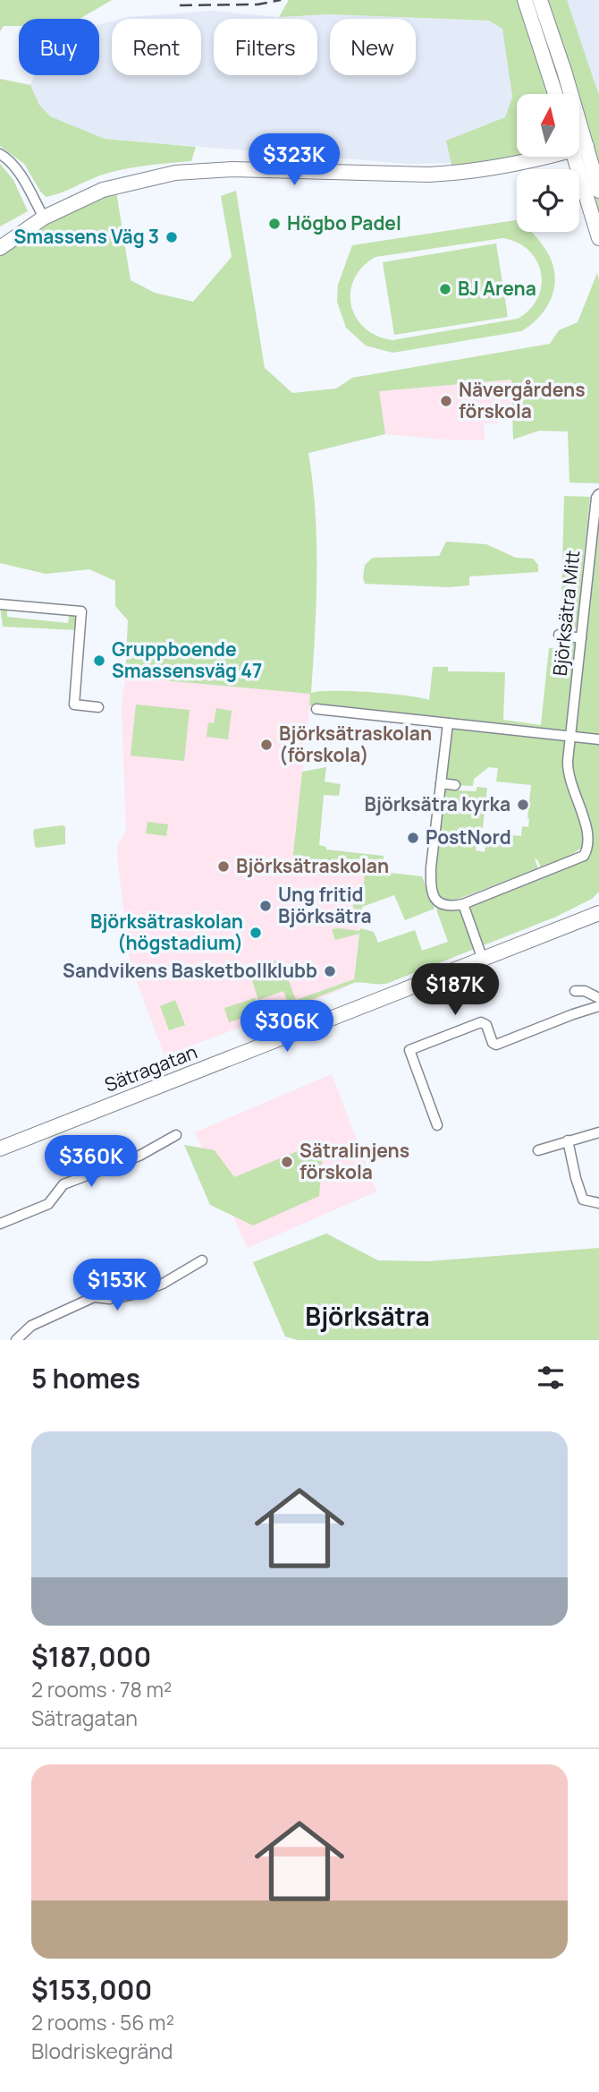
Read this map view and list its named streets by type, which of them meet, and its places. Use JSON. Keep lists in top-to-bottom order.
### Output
{
  "streets": {
    "street": ["Björksätra Mitt", "Sätragatan"]
  },
  "districts": ["Björksätra"],
  "places": [
    "Högbo Padel",
    "Smassens Väg 3",
    "BJ Arena",
    "Nävergårdens förskola",
    "Gruppboende Smassensväg 47",
    "Björksätraskolan (förskola)",
    "Björksätra kyrka",
    "PostNord",
    "Björksätraskolan",
    "Ung fritid Björksätra",
    "Björksätraskolan (högstadium)",
    "Sandvikens Basketbollklubb",
    "Sätralinjens förskola"
  ],
  "north": "top",
  "page": {
    "chip": [
      "Buy",
      "Rent",
      "Filters",
      "New"
    ],
    "price": [
      "$323K",
      "$187K",
      "$306K",
      "$360K",
      "$153K"
    ],
    "heading": "5 homes",
    "list": [
      {
        "name": "$187,000",
        "note": "2 rooms · 78 m² · Sätragatan"
      },
      {
        "name": "$153,000",
        "note": "2 rooms · 56 m² · Blodriskegränd"
      }
    ]
  }
}
